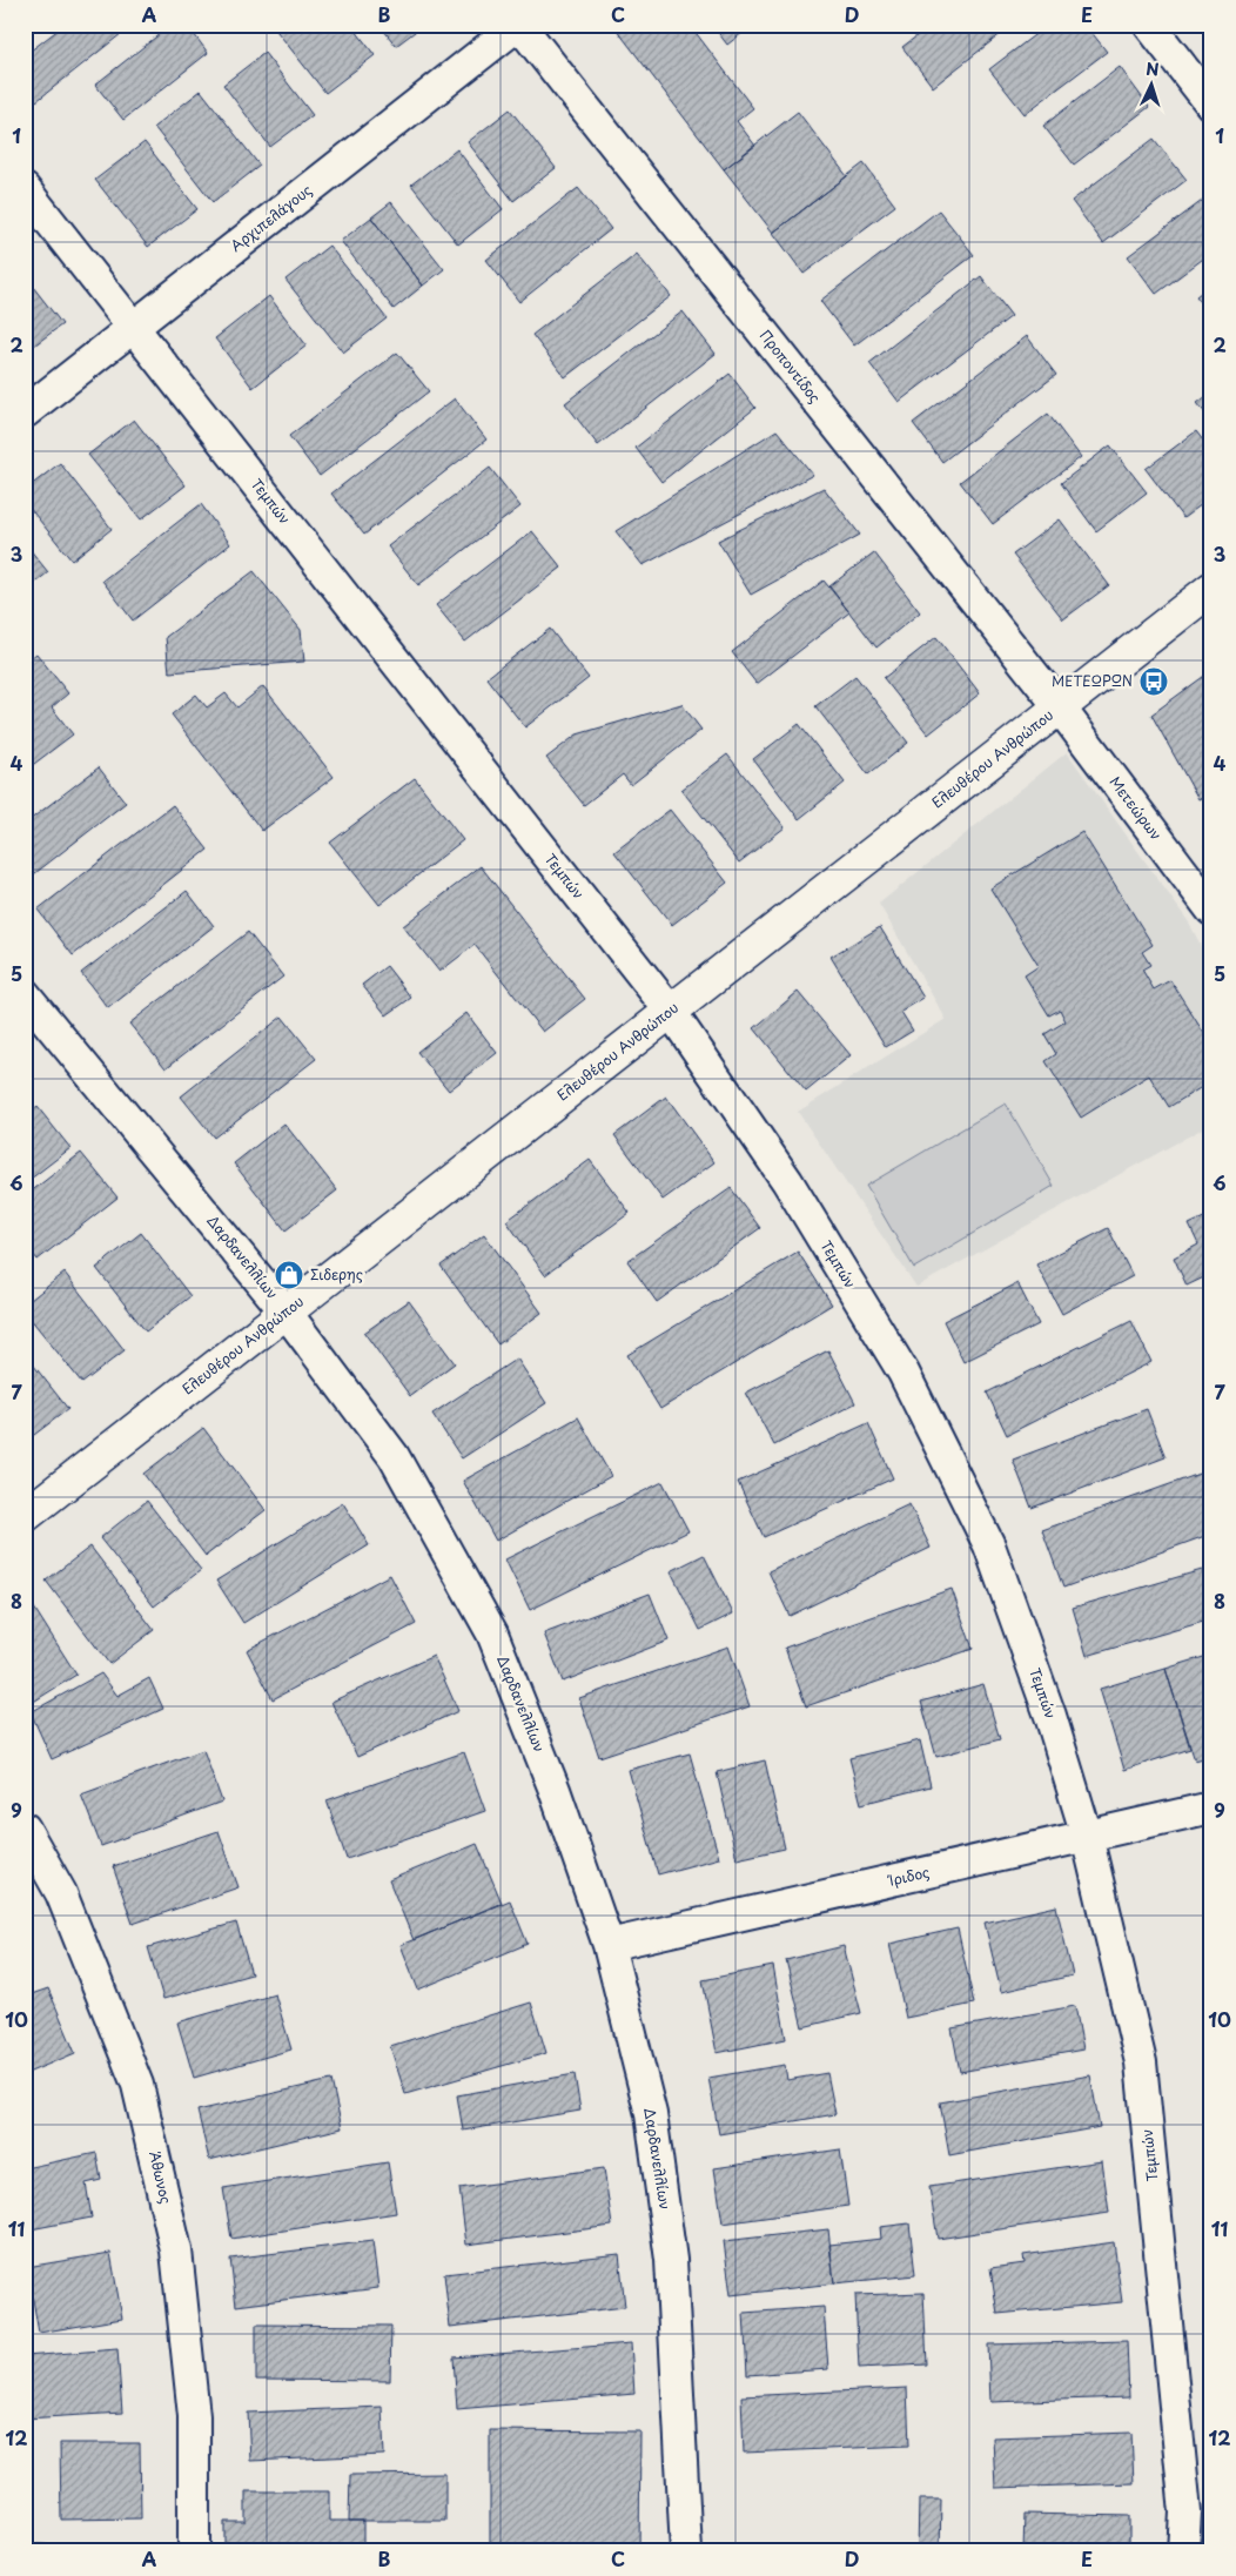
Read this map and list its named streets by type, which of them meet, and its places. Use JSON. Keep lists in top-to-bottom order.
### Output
{
  "streets": {
    "street": [
      "Αρχιπελάγους",
      "Προποντίδος",
      "Τεμπών",
      "Ελευθέρου Ανθρώπου",
      "Μετεώρων",
      "Δαρδανελλίων",
      "Ίριδος",
      "Άθωνος"
    ]
  },
  "crossings": [
    ["Αρχιπελάγους", "Προποντίδος"],
    ["Αρχιπελάγους", "Τεμπών"],
    ["Προποντίδος", "Ελευθέρου Ανθρώπου"],
    ["Προποντίδος", "Μετεώρων"],
    ["Τεμπών", "Ελευθέρου Ανθρώπου"],
    ["Τεμπών", "Ίριδος"],
    ["Ελευθέρου Ανθρώπου", "Μετεώρων"],
    ["Ελευθέρου Ανθρώπου", "Δαρδανελλίων"],
    ["Δαρδανελλίων", "Ίριδος"]
  ],
  "places": {
    "bus stop": ["ΜΕΤΕΩΡΩΝ"],
    "shop": ["Σιδερης"]
  },
  "north": "top",
  "grid": {
    "columns": [
      "A",
      "B",
      "C",
      "D",
      "E"
    ],
    "rows": [
      "1",
      "2",
      "3",
      "4",
      "5",
      "6",
      "7",
      "8",
      "9",
      "10",
      "11",
      "12"
    ]
  }
}
